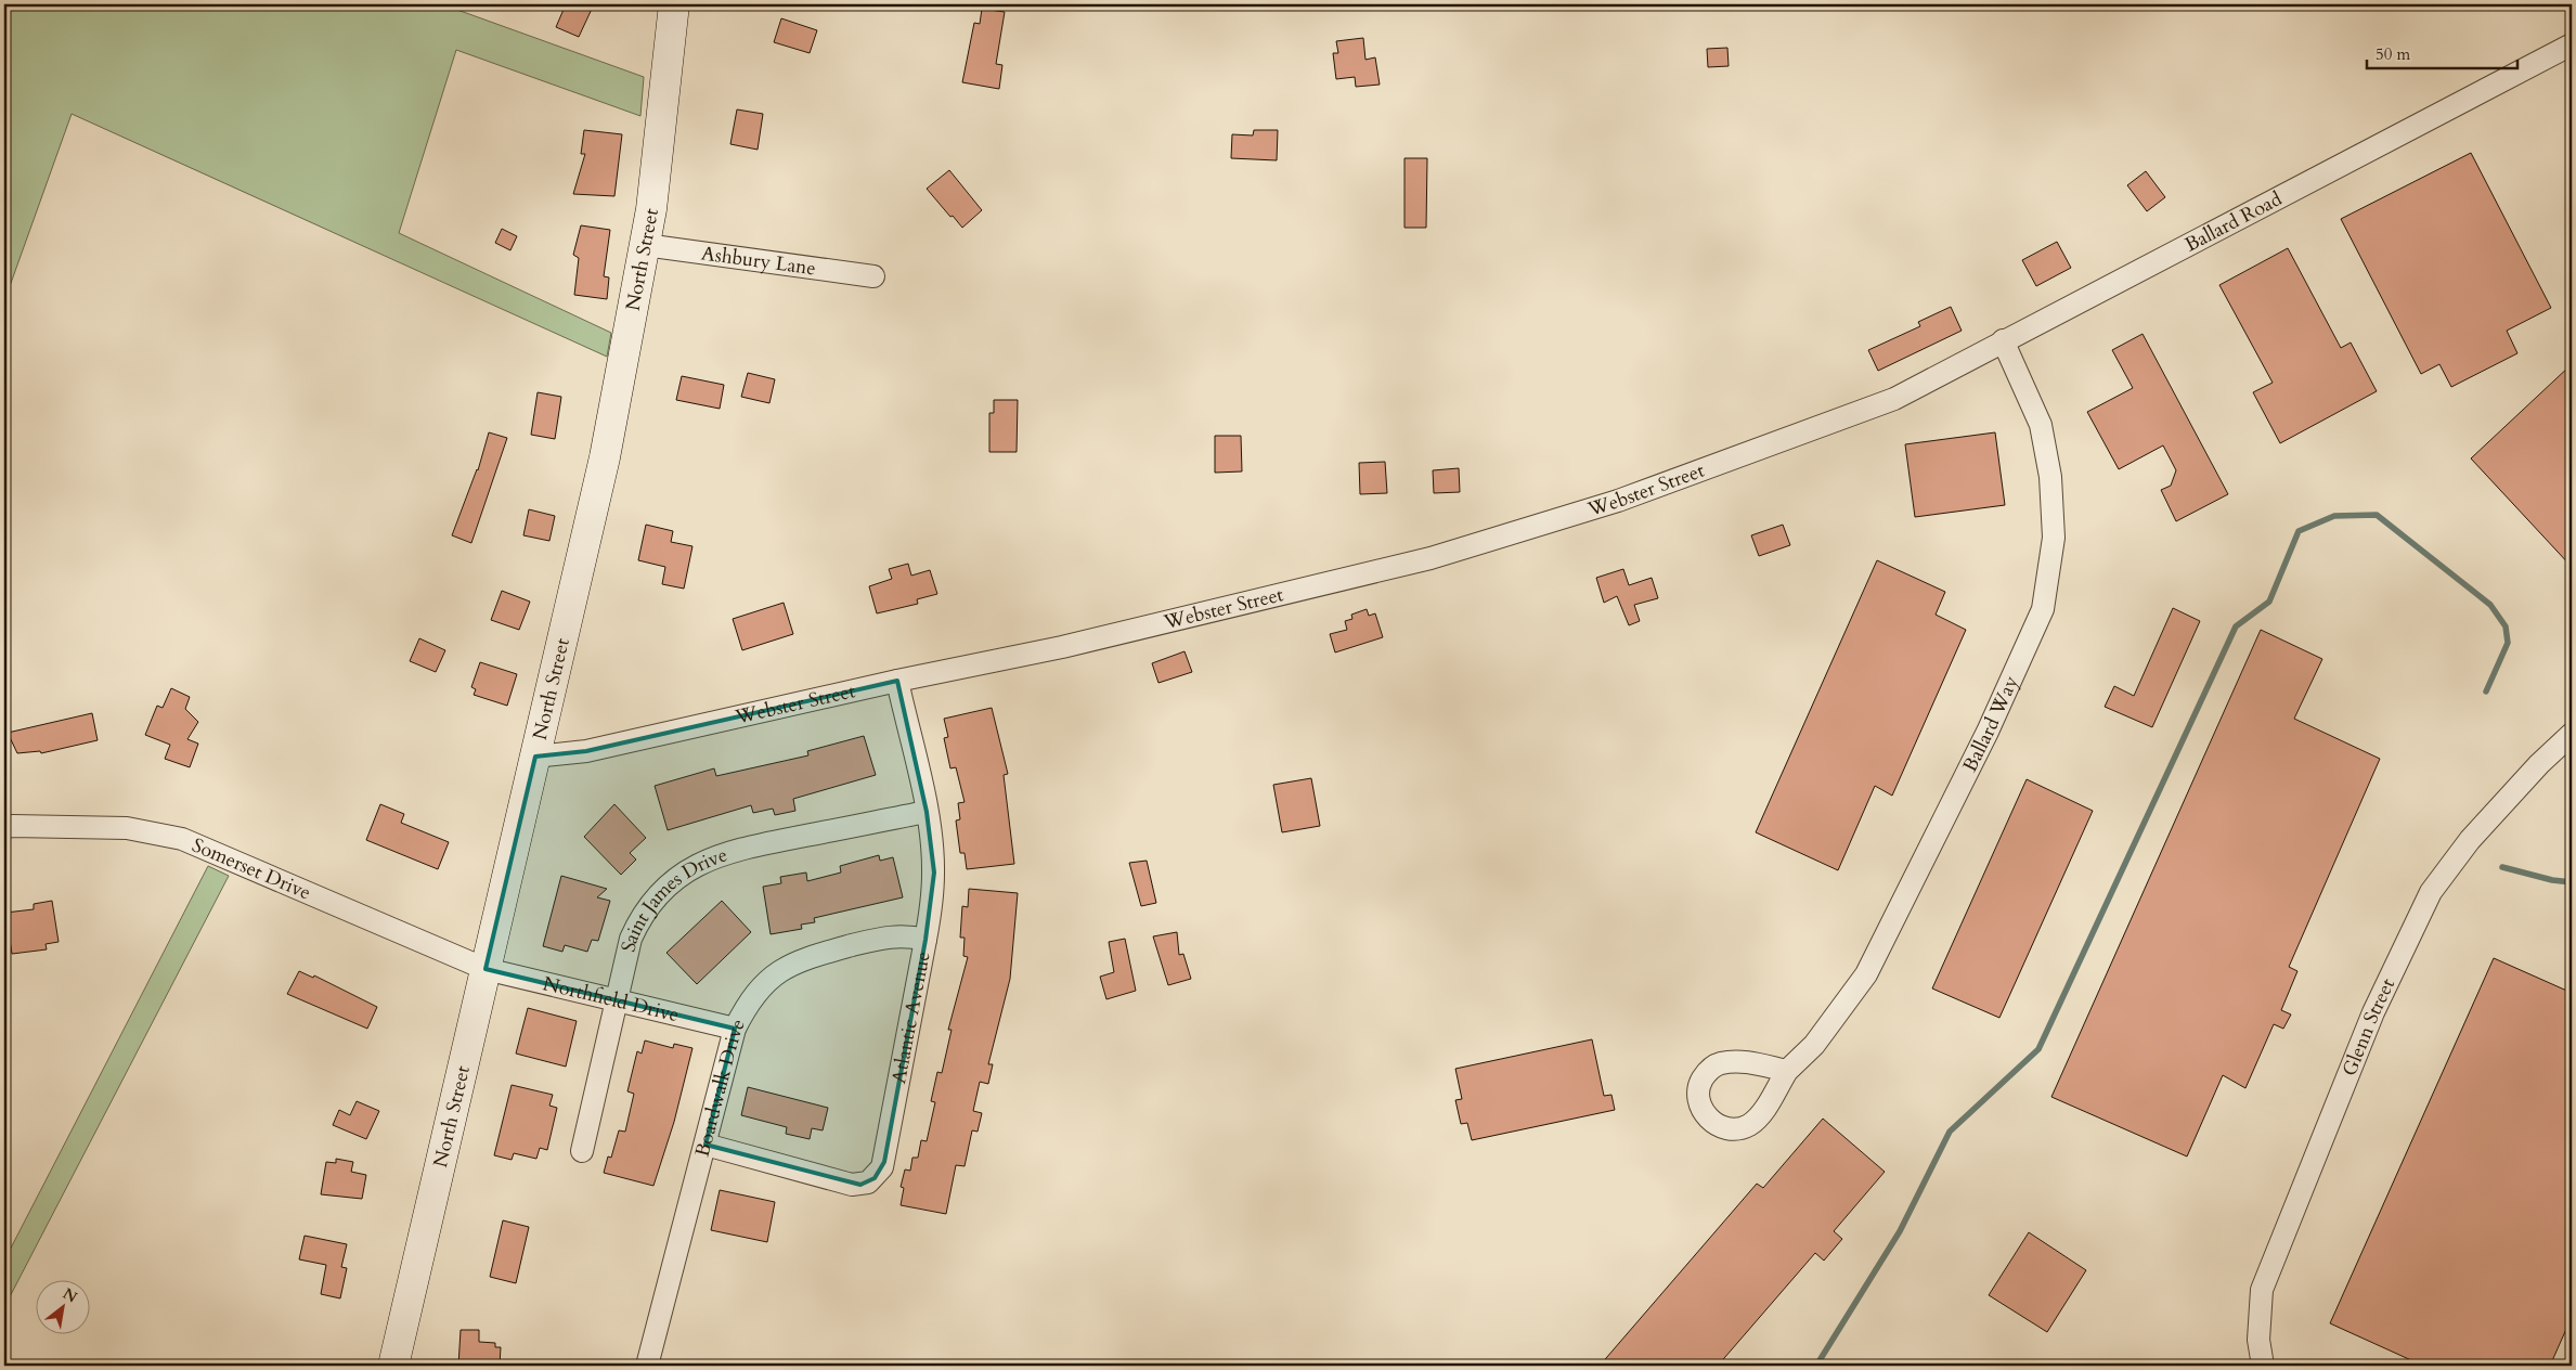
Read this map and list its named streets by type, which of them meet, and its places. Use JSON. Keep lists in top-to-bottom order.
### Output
{
  "streets": {
    "main road": ["North Street"],
    "street": [
      "Ballard Road",
      "Ashbury Lane",
      "Webster Street",
      "Ballard Way",
      "Somerset Drive",
      "Saint James Drive",
      "Northfield Drive",
      "Atlantic Avenue",
      "Glenn Street",
      "Boardwalk Drive"
    ]
  },
  "crossings": [
    ["Ballard Road", "Webster Street"],
    ["Ballard Road", "Ballard Way"],
    ["North Street", "Ashbury Lane"],
    ["North Street", "Webster Street"],
    ["North Street", "Somerset Drive"],
    ["North Street", "Northfield Drive"],
    ["Webster Street", "Atlantic Avenue"],
    ["Somerset Drive", "Northfield Drive"],
    ["Saint James Drive", "Northfield Drive"],
    ["Saint James Drive", "Atlantic Avenue"],
    ["Northfield Drive", "Boardwalk Drive"],
    ["Atlantic Avenue", "Boardwalk Drive"]
  ],
  "scale_bar": "50 m",
  "north": "top right"
}
